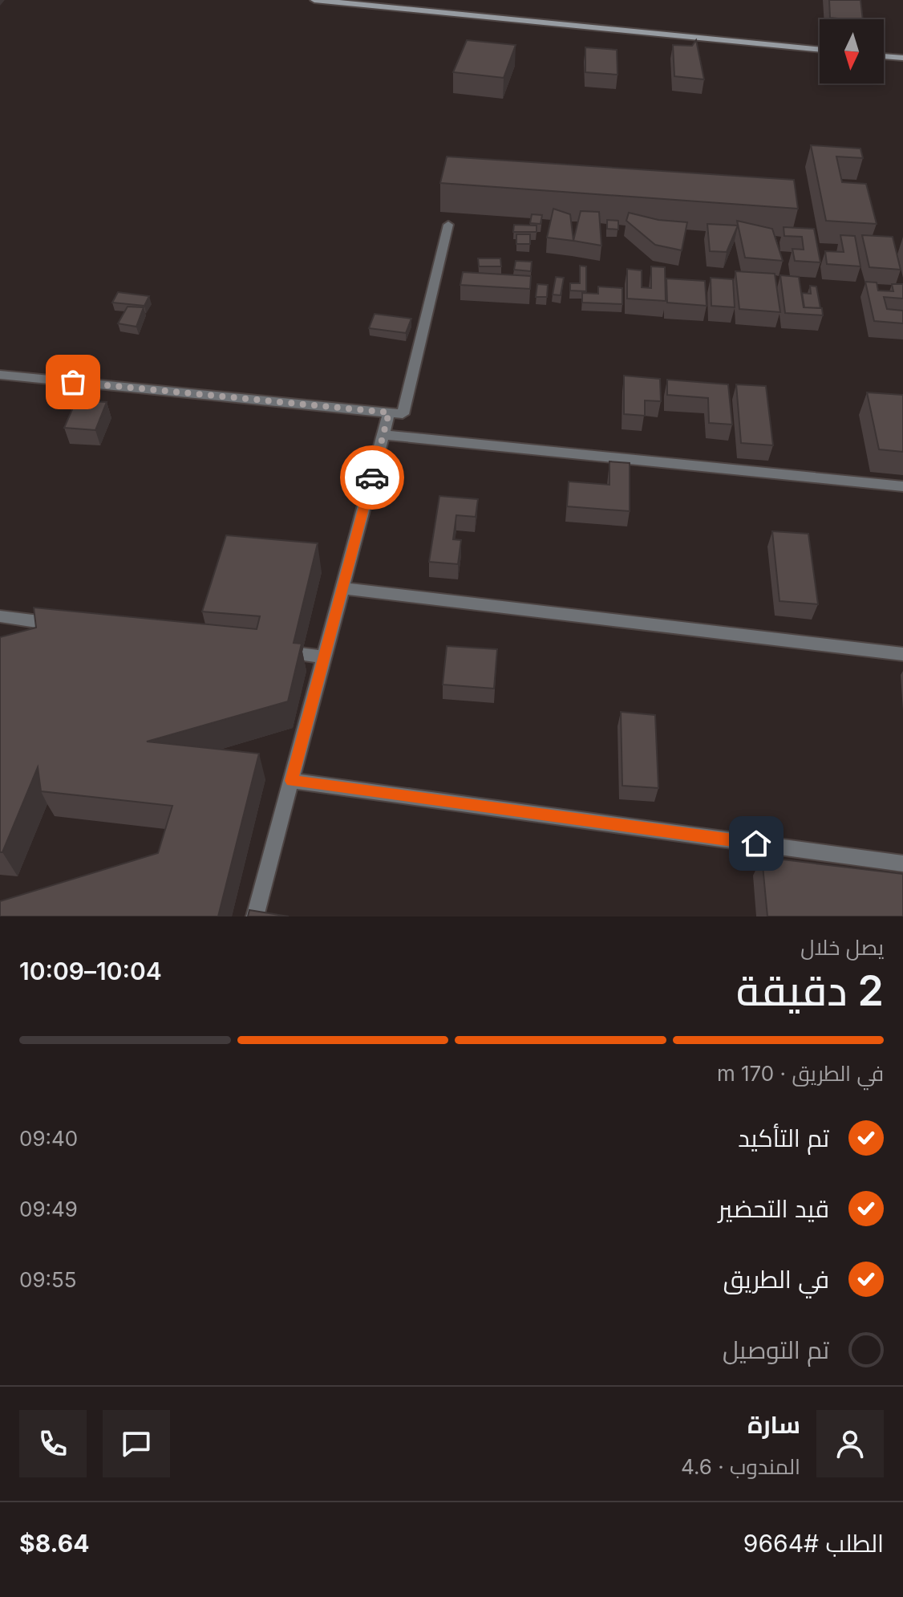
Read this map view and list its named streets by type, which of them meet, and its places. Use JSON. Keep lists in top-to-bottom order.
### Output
{
  "north": "bottom",
  "page": {
    "heading": ["2 دقيقة", "يصل خلال", "10:04–10:09"],
    "panel": [
      "سارة",
      "المندوب · 4.6",
      "الطلب #9664",
      "$8.64"
    ],
    "bar": "في الطريق · 170 m",
    "list": [
      ["تم التأكيد", "09:40"],
      ["قيد التحضير", "09:49"],
      ["في الطريق", "09:55"],
      "تم التوصيل"
    ]
  }
}
